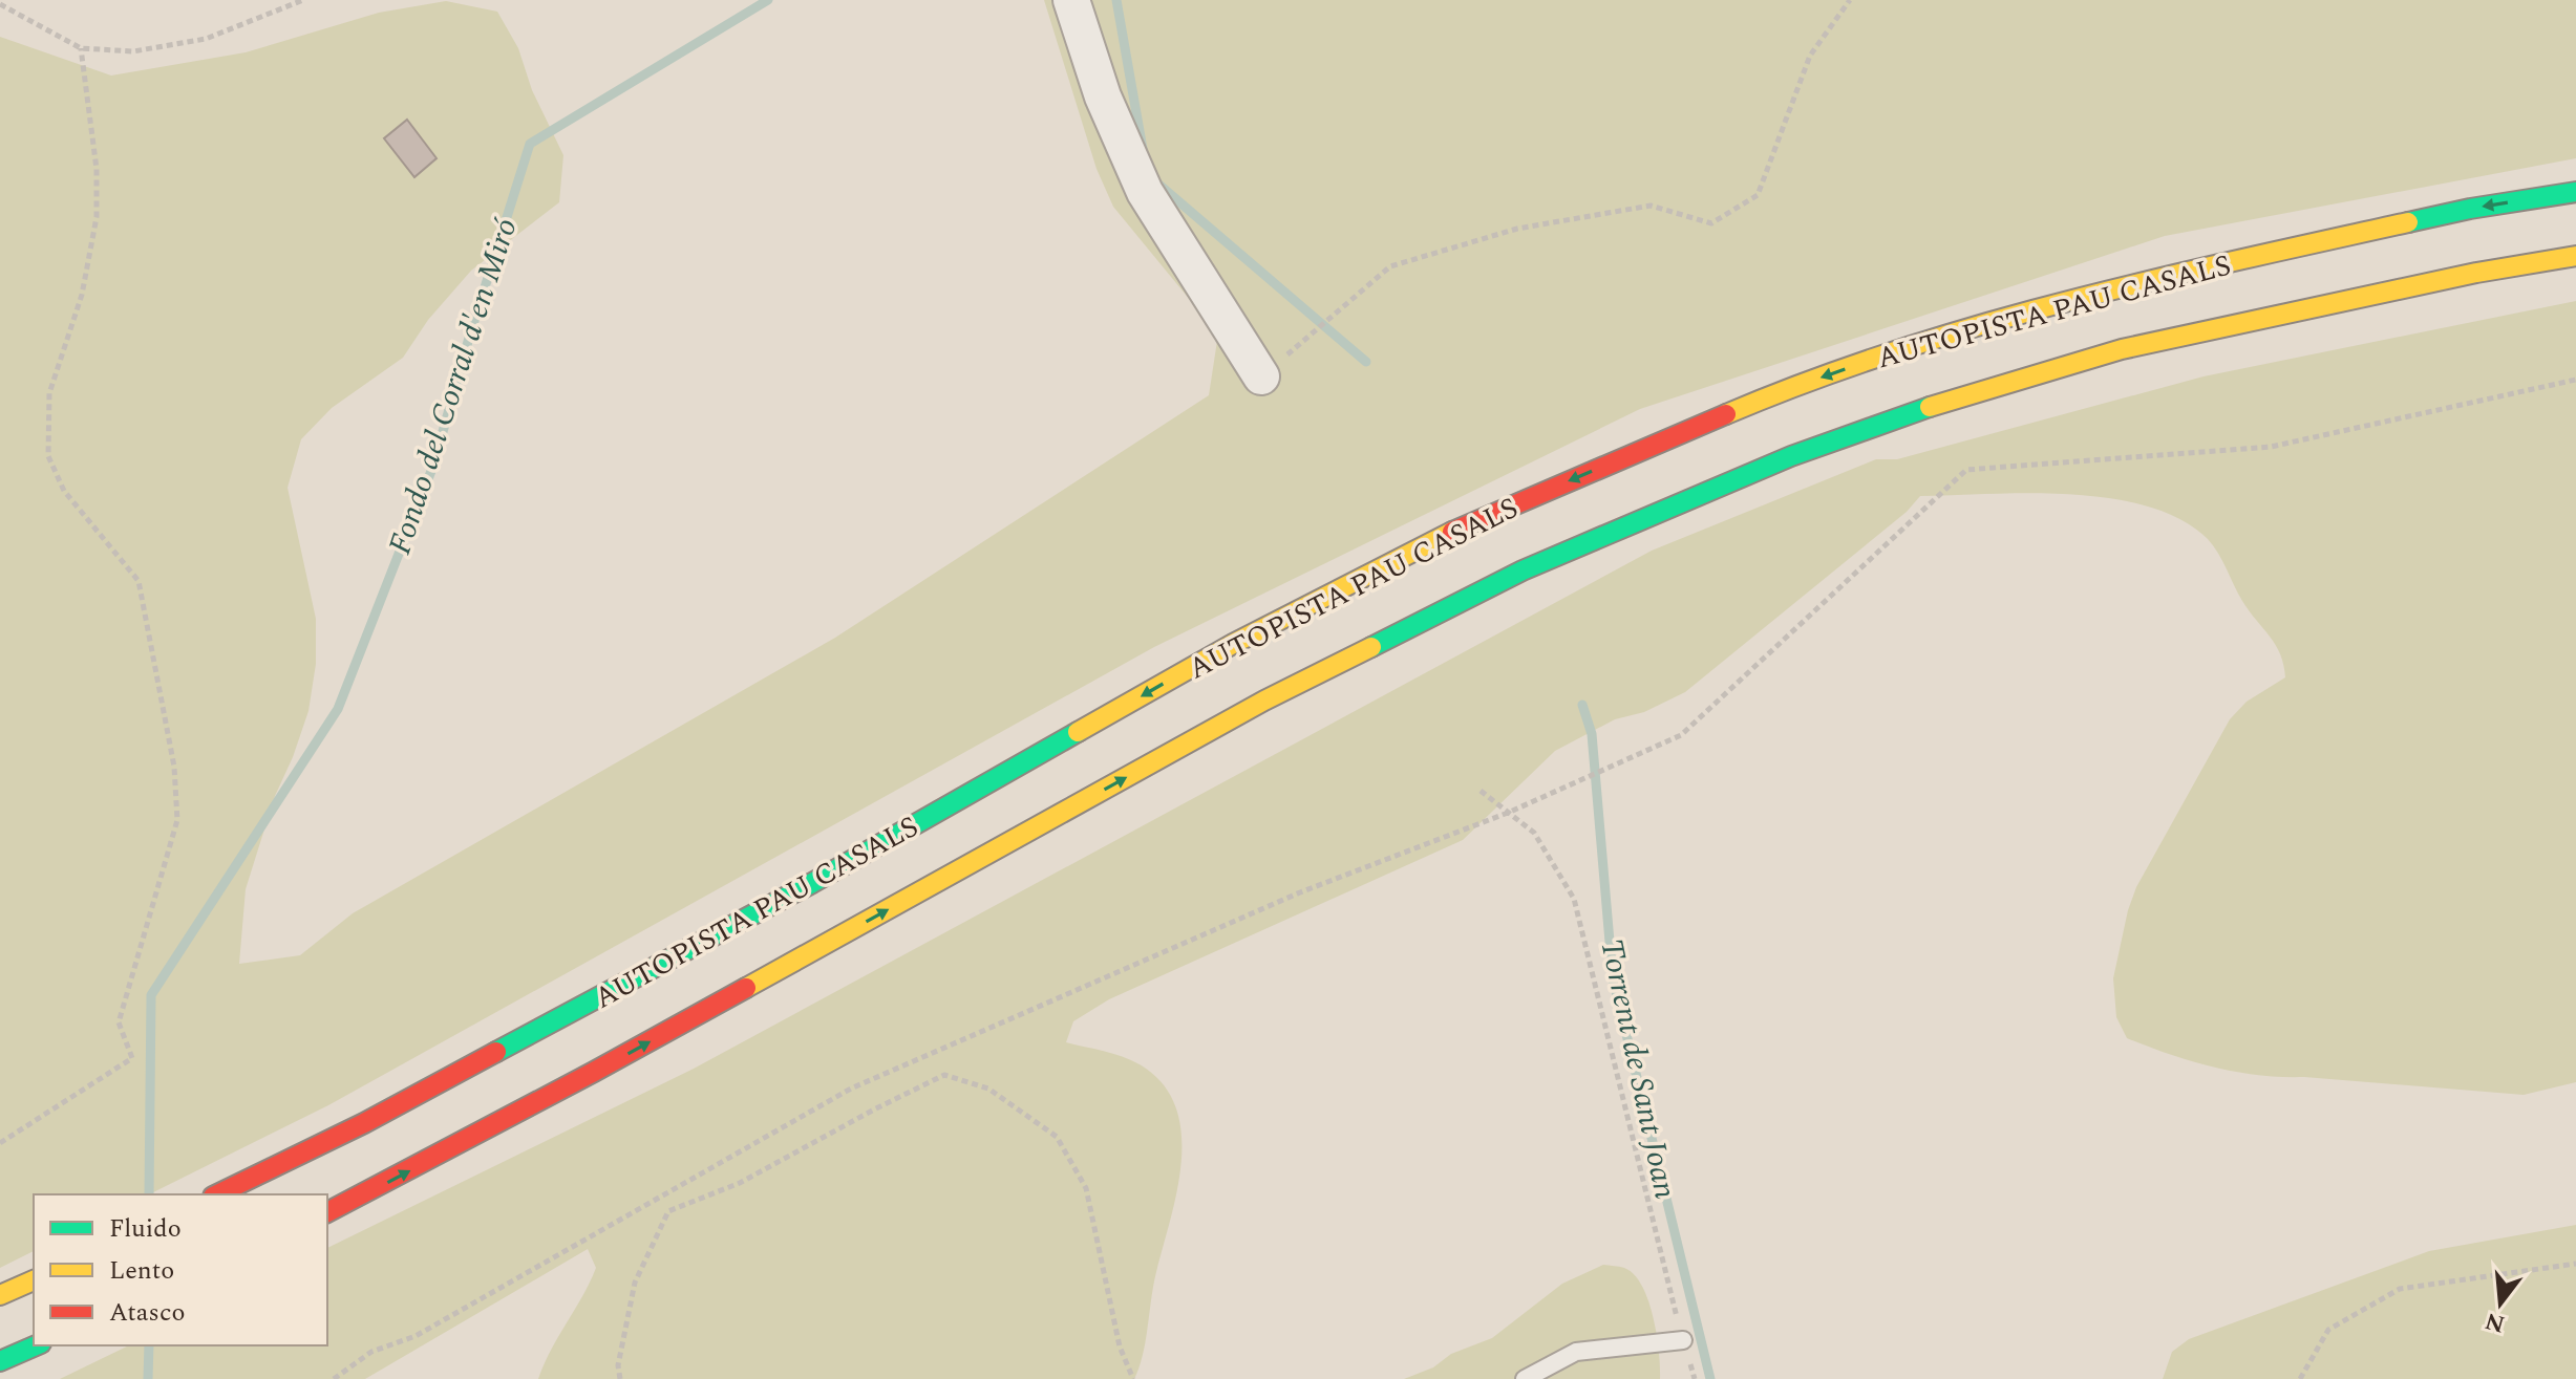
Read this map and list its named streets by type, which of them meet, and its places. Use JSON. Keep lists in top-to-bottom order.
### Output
{
  "streets": {
    "highway": ["AUTOPISTA PAU CASALS"]
  },
  "water": ["Fondo del Corral d'en Miró", "Torrent de Sant Joan"],
  "legend": ["Fluido", "Lento", "Atasco"],
  "north": "bottom"
}
